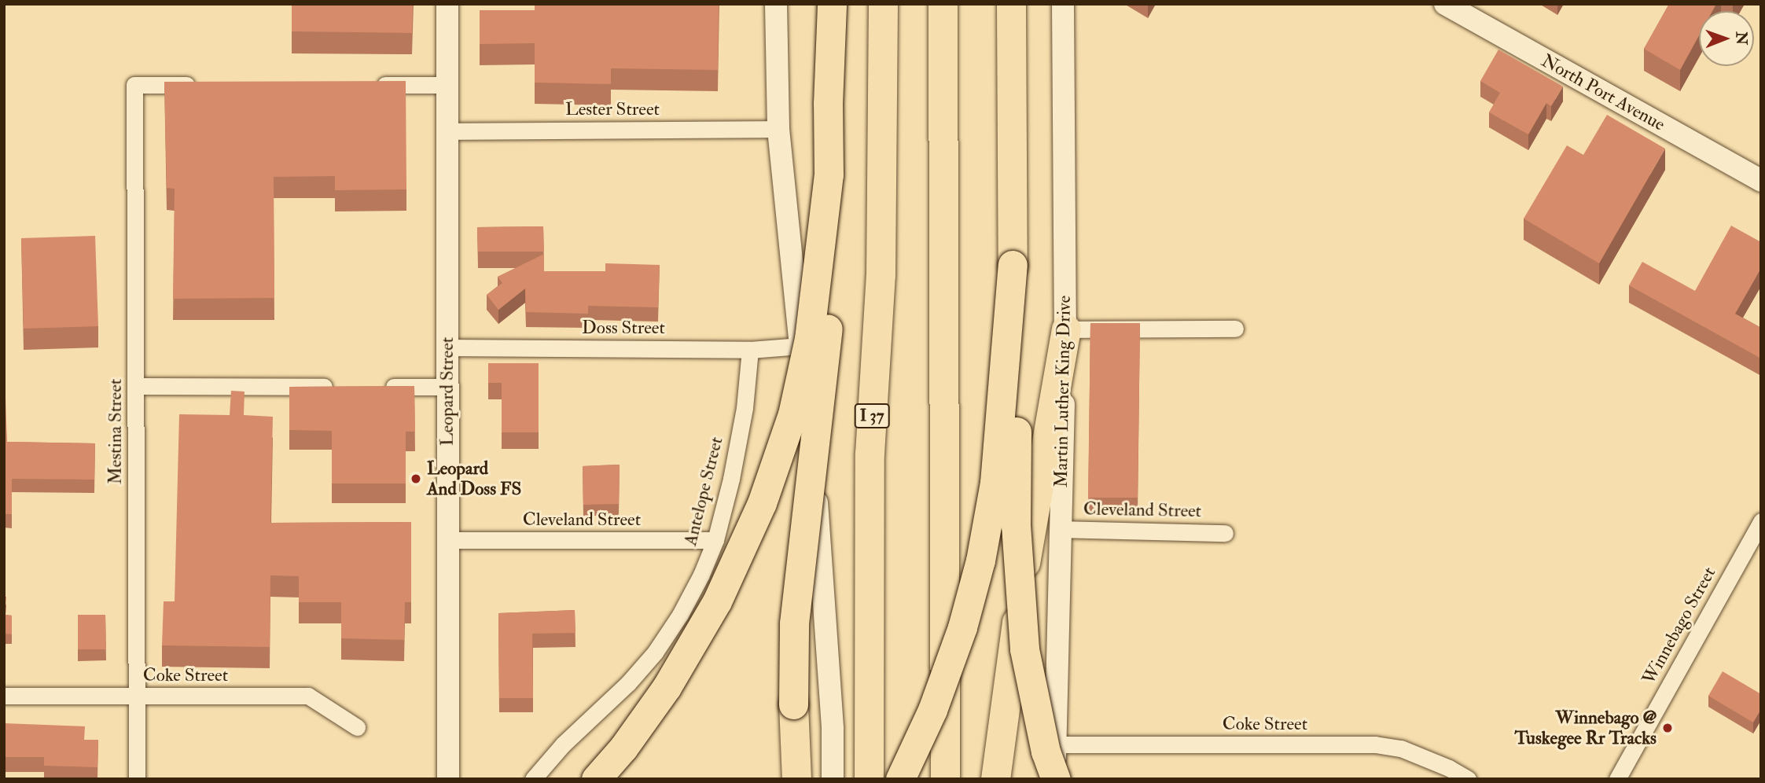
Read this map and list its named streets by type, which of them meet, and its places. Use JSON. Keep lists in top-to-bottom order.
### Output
{
  "streets": {
    "highway": ["I 37"],
    "main road": ["North Port Avenue", "Leopard Street", "Martin Luther King Drive"],
    "street": [
      "Lester Street",
      "Doss Street",
      "Mestina Street",
      "Antelope Street",
      "Cleveland Street",
      "Winnebago Street",
      "Coke Street"
    ]
  },
  "crossings": [
    ["Lester Street", "Leopard Street"],
    ["Doss Street", "Leopard Street"],
    ["Doss Street", "Antelope Street"],
    ["Leopard Street", "Cleveland Street"],
    ["Martin Luther King Drive", "Cleveland Street"],
    ["Martin Luther King Drive", "Coke Street"],
    ["Mestina Street", "Coke Street"],
    ["Antelope Street", "Cleveland Street"]
  ],
  "places": ["Leopard And Doss FS", "Winnebago @ Tuskegee Rr Tracks"],
  "north": "right"
}
